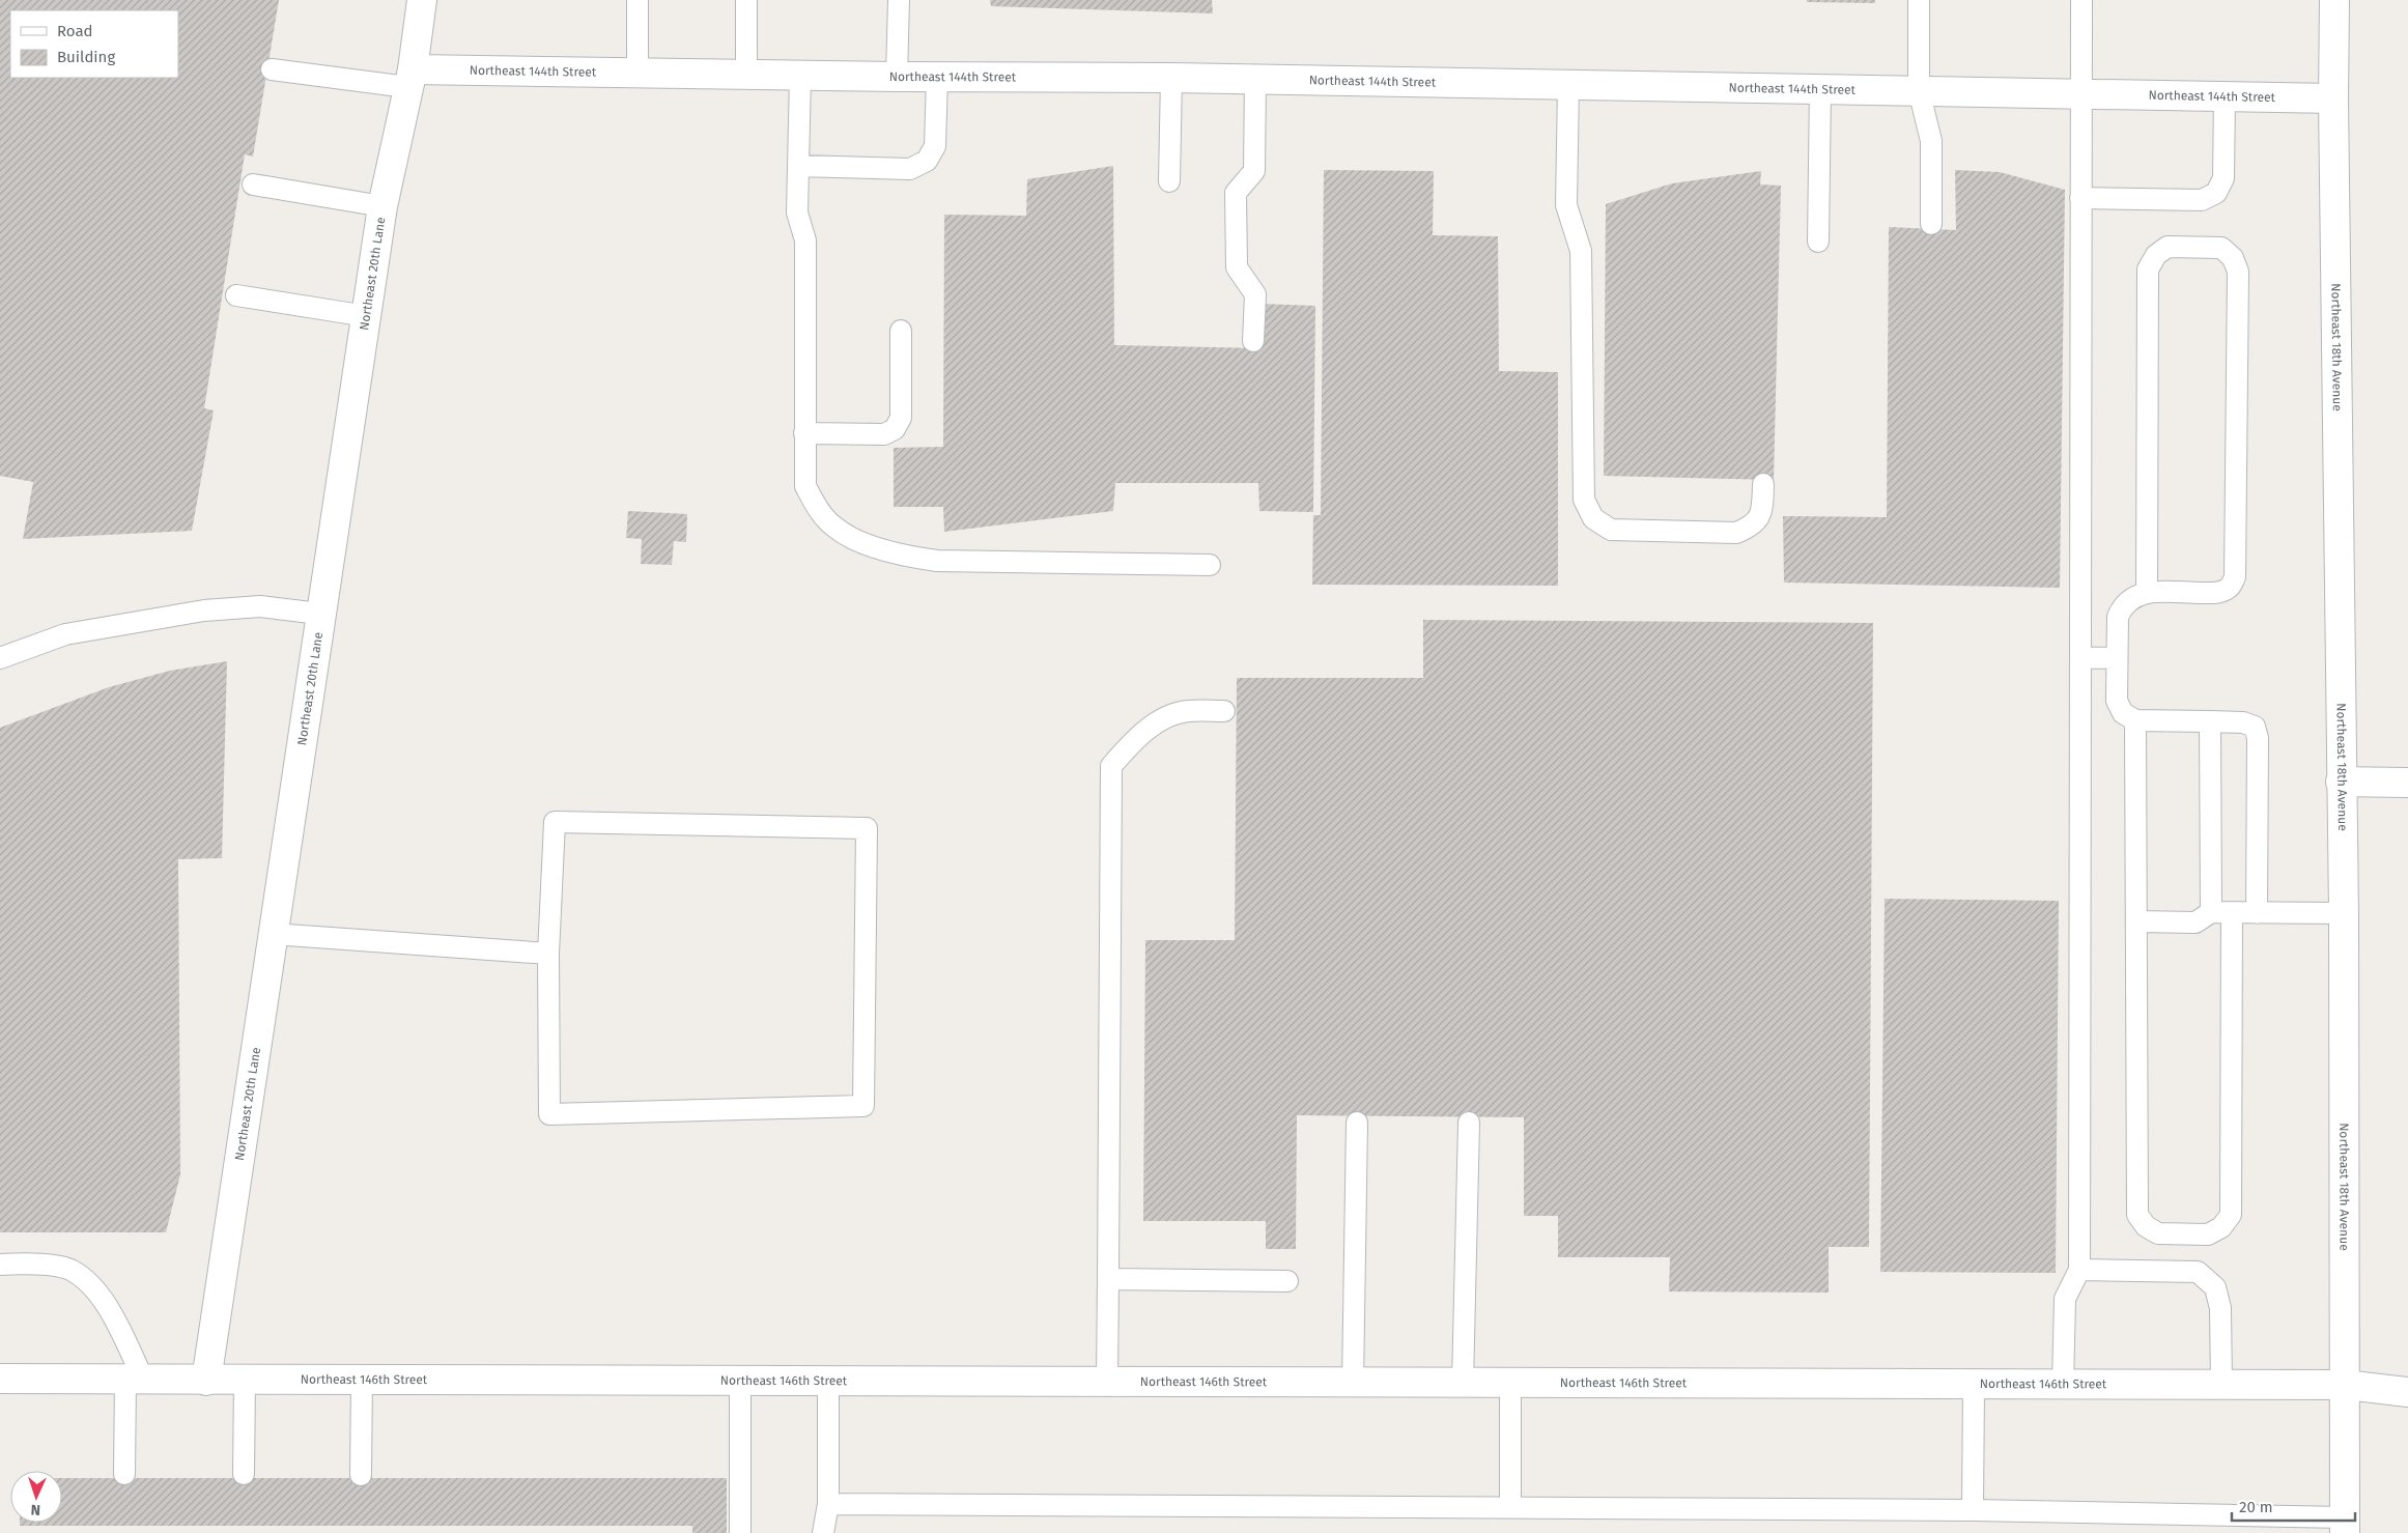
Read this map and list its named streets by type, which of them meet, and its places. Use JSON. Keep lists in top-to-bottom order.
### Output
{
  "streets": {
    "street": [
      "Northeast 144th Street",
      "Northeast 20th Lane",
      "Northeast 18th Avenue",
      "Northeast 146th Street"
    ]
  },
  "crossings": [
    ["Northeast 144th Street", "Northeast 20th Lane"],
    ["Northeast 144th Street", "Northeast 18th Avenue"],
    ["Northeast 20th Lane", "Northeast 146th Street"],
    ["Northeast 18th Avenue", "Northeast 146th Street"]
  ],
  "legend": ["Road", "Building"],
  "scale_bar": "20 m",
  "north": "bottom"
}
